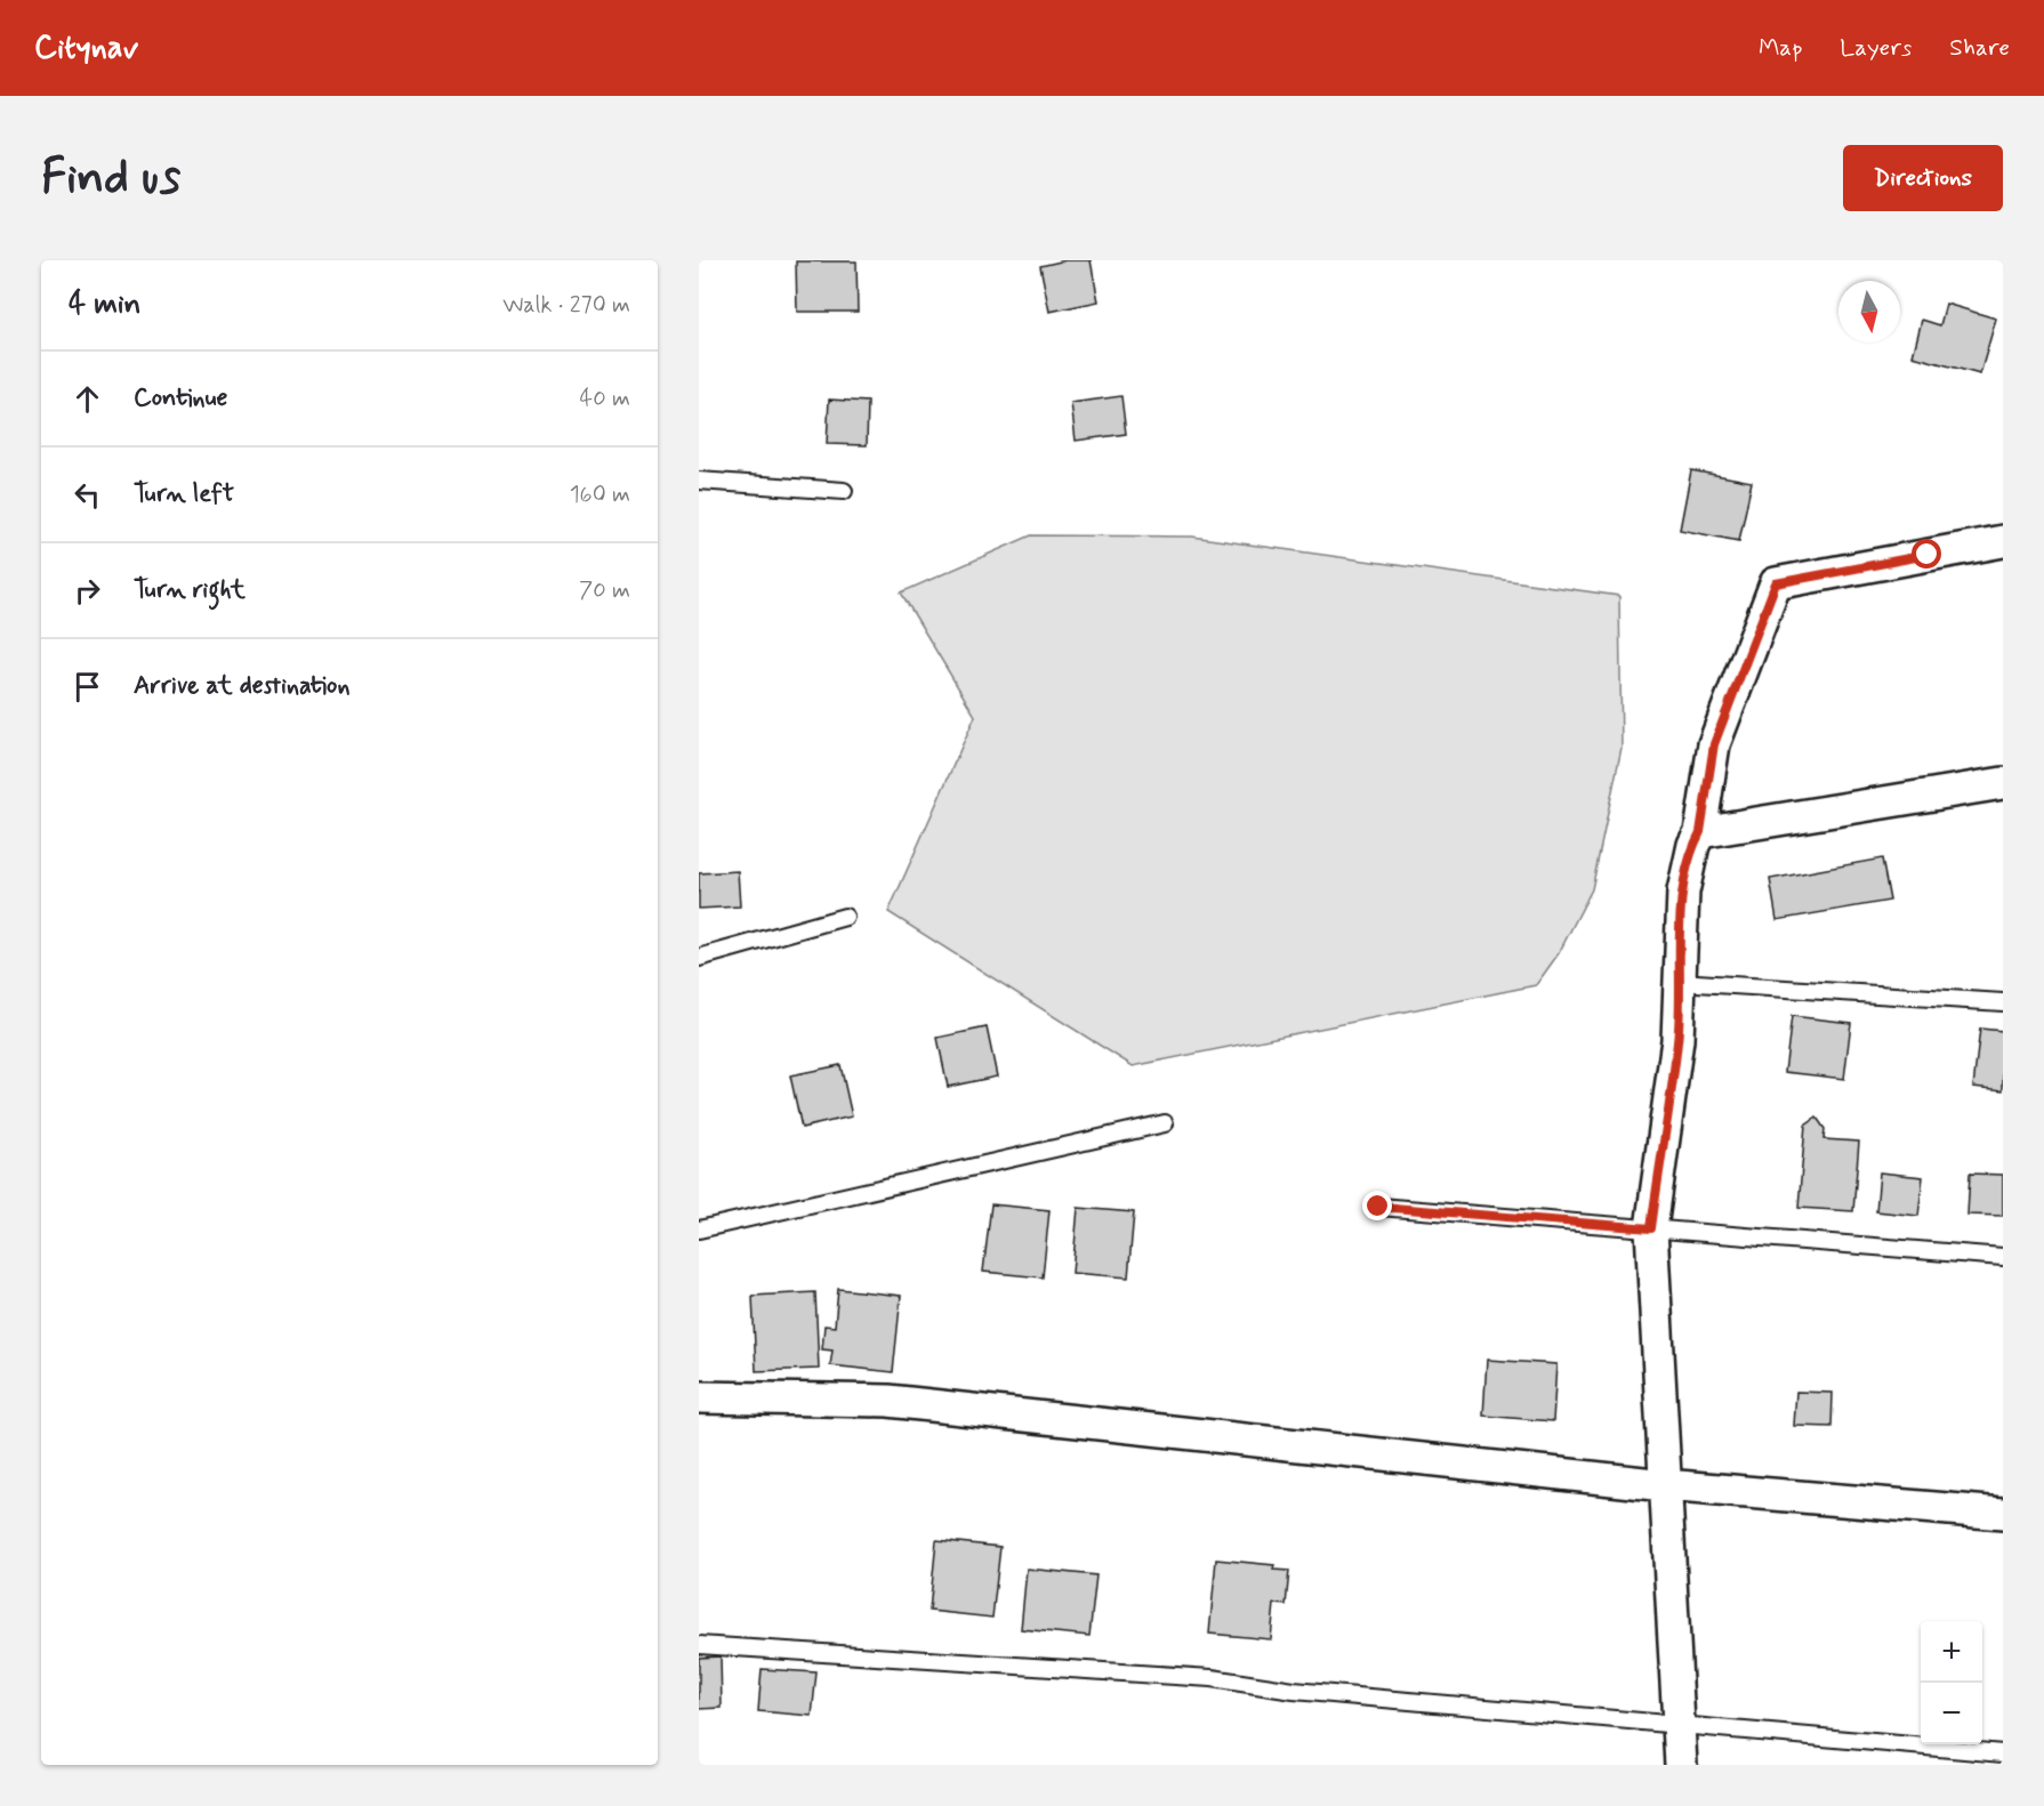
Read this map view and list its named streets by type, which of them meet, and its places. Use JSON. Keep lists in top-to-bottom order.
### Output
{
  "north": "bottom",
  "page": {
    "header": "Citynav",
    "nav": ["Map", "Layers", "Share"],
    "buttons": "Directions",
    "title": "Find us",
    "heading": ["4 min", "Walk · 270 m"],
    "list": [
      ["Continue", "40 m"],
      ["Turn left", "160 m"],
      ["Turn right", "70 m"],
      "Arrive at destination"
    ],
    "map_buttons": ["+", "−"]
  }
}
